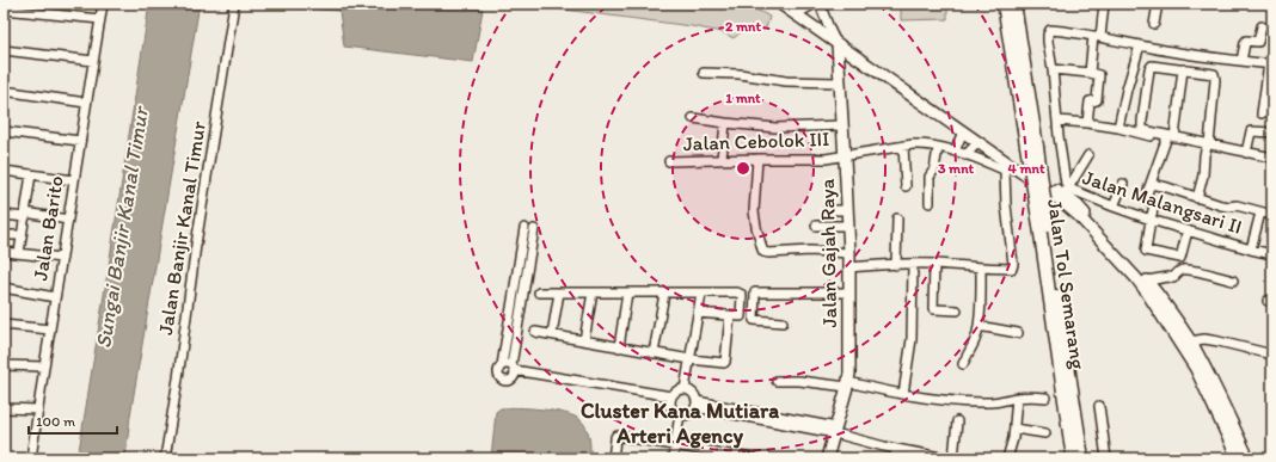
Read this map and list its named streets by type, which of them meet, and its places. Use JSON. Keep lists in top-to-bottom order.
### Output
{
  "streets": {
    "highway": ["Jalan Tol Semarang"],
    "main road": ["Jalan Gajah Raya"],
    "street": [
      "Jalan Cebolok III",
      "Jalan Malangsari II",
      "Jalan Barito",
      "Jalan Banjir Kanal Timur"
    ]
  },
  "crossings": [
    ["Jalan Cebolok III", "Jalan Gajah Raya"]
  ],
  "districts": ["Cluster Kana Mutiara Arteri Agency"],
  "water": ["Sungai Banjir Kanal Timur"],
  "scale_bar": "100 m",
  "rings": [
    "2 mnt",
    "1 mnt",
    "3 mnt",
    "4 mnt"
  ]
}
